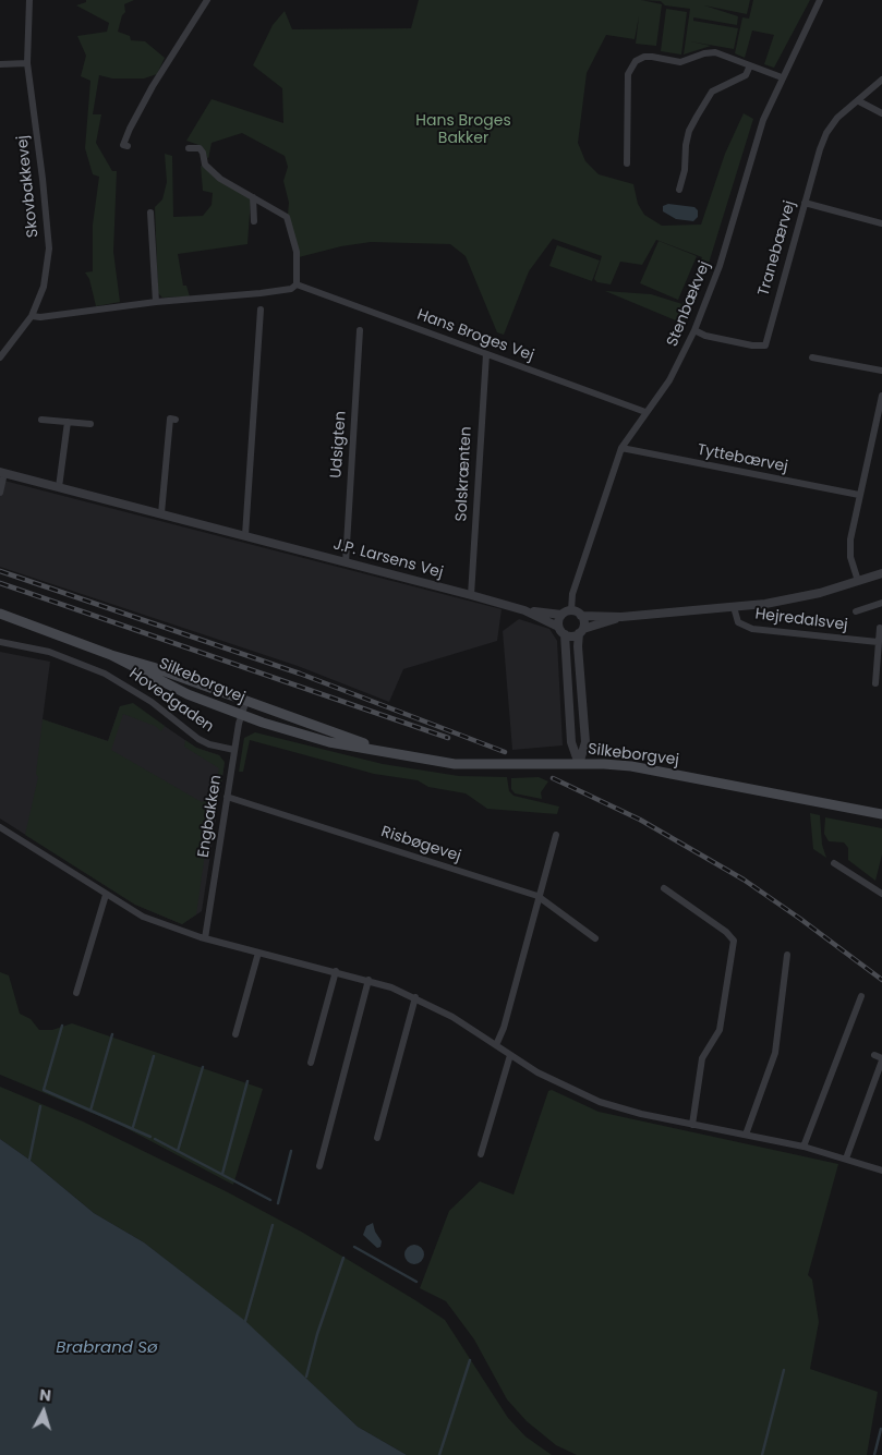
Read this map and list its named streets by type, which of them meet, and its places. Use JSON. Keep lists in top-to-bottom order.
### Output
{
  "streets": {
    "main road": ["Silkeborgvej"],
    "street": [
      "Skovbakkevej",
      "Tranebærvej",
      "Stenbækvej",
      "Hans Broges Vej",
      "Udsigten",
      "Tyttebærvej",
      "Solskrænten",
      "J.P. Larsens Vej",
      "Hejredalsvej",
      "Hovedgaden",
      "Engbakken",
      "Risbøgevej"
    ]
  },
  "crossings": [
    ["Tranebærvej", "Stenbækvej"],
    ["Stenbækvej", "Hans Broges Vej"],
    ["Stenbækvej", "Tyttebærvej"],
    ["Stenbækvej", "J.P. Larsens Vej"],
    ["Stenbækvej", "Hejredalsvej"],
    ["Hans Broges Vej", "Solskrænten"],
    ["Udsigten", "J.P. Larsens Vej"],
    ["Solskrænten", "J.P. Larsens Vej"],
    ["J.P. Larsens Vej", "Hejredalsvej"],
    ["Silkeborgvej", "Engbakken"],
    ["Hovedgaden", "Engbakken"],
    ["Engbakken", "Risbøgevej"]
  ],
  "water": ["Brabrand Sø"],
  "parks": ["Hans Broges Bakker"],
  "north": "top"
}
